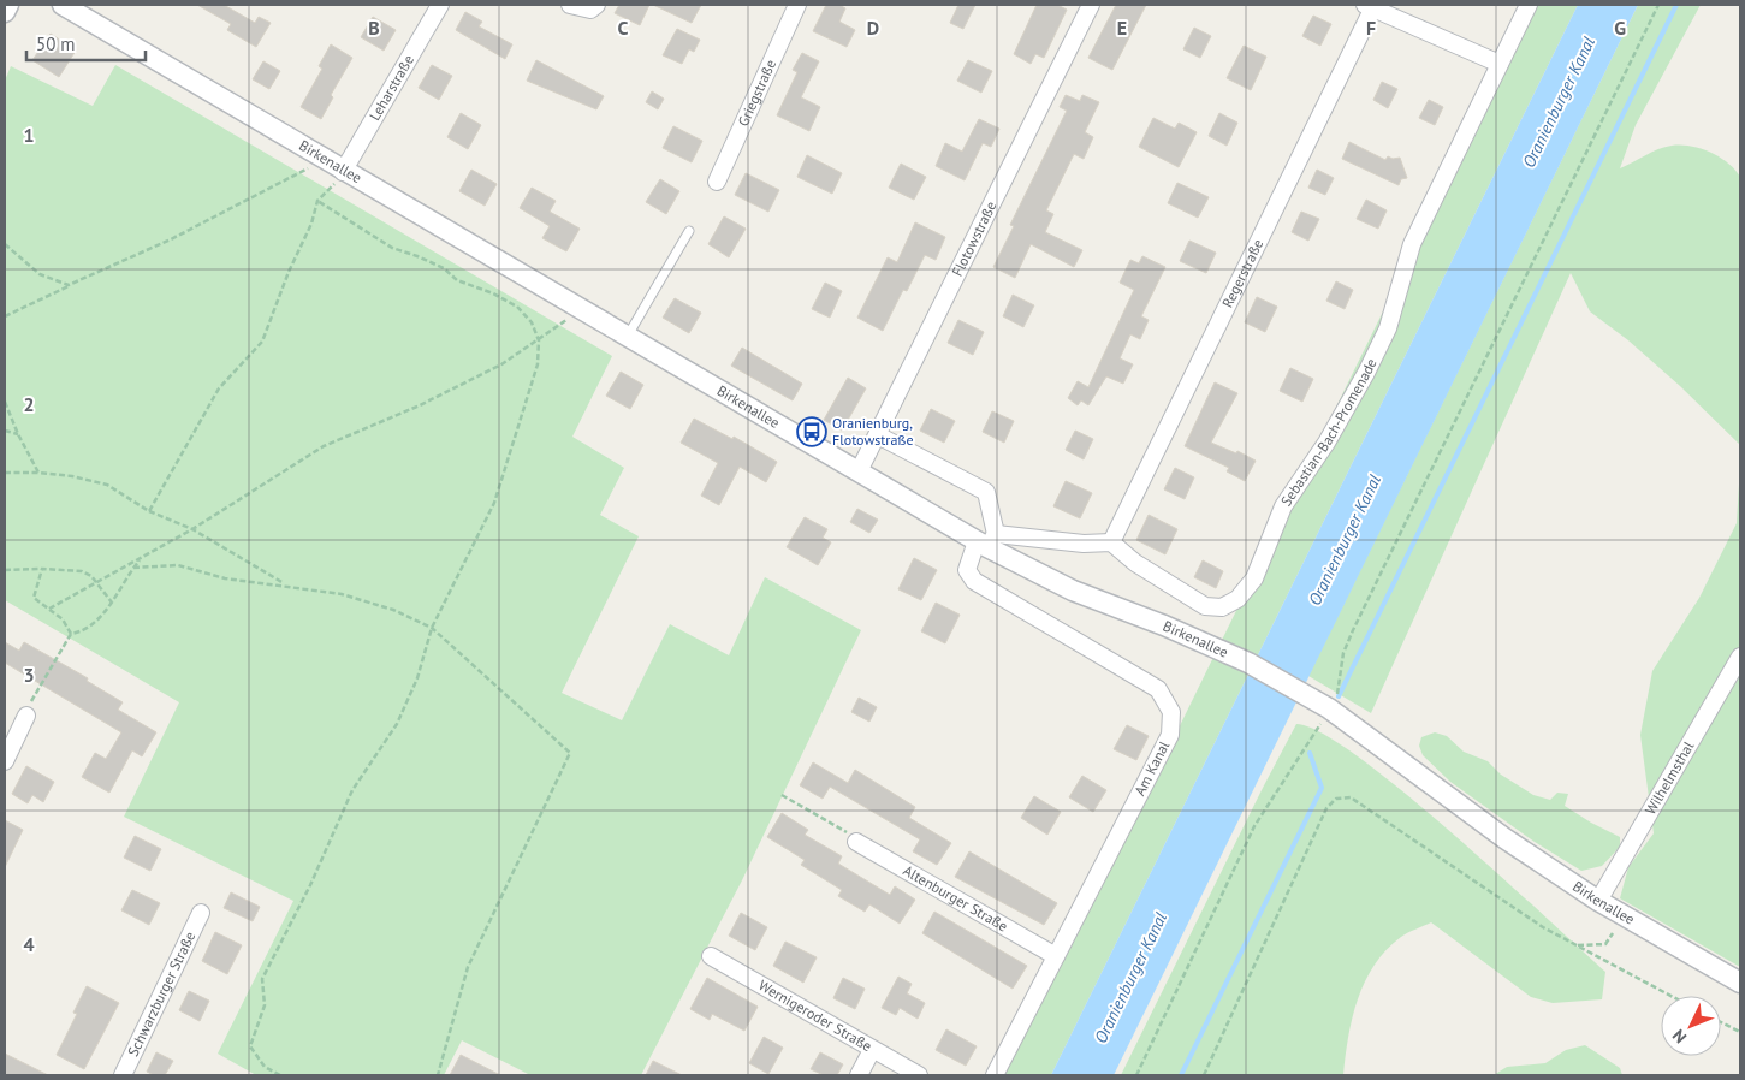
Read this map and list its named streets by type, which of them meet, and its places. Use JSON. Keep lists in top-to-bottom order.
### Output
{
  "streets": {
    "street": [
      "Leharstraße",
      "Griegstraße",
      "Birkenallee",
      "Flotowstraße",
      "Regerstraße",
      "Sebastian-Bach-Promenade",
      "Am Kanal",
      "Wilhelmsthal",
      "Altenburger Straße",
      "Schwarzburger Straße",
      "Wernigeroder Straße"
    ]
  },
  "crossings": [
    ["Leharstraße", "Birkenallee"],
    ["Birkenallee", "Flotowstraße"],
    ["Birkenallee", "Am Kanal"],
    ["Birkenallee", "Wilhelmsthal"],
    ["Regerstraße", "Sebastian-Bach-Promenade"],
    ["Am Kanal", "Altenburger Straße"]
  ],
  "water": ["Oranienburger Kanal"],
  "places": {
    "bus stop": ["Oranienburg, Flotowstraße"]
  },
  "scale_bar": "50 m",
  "north": "bottom left",
  "grid": {
    "columns": [
      "B",
      "C",
      "D",
      "E",
      "F",
      "G"
    ],
    "rows": [
      "1",
      "2",
      "3",
      "4"
    ]
  }
}
